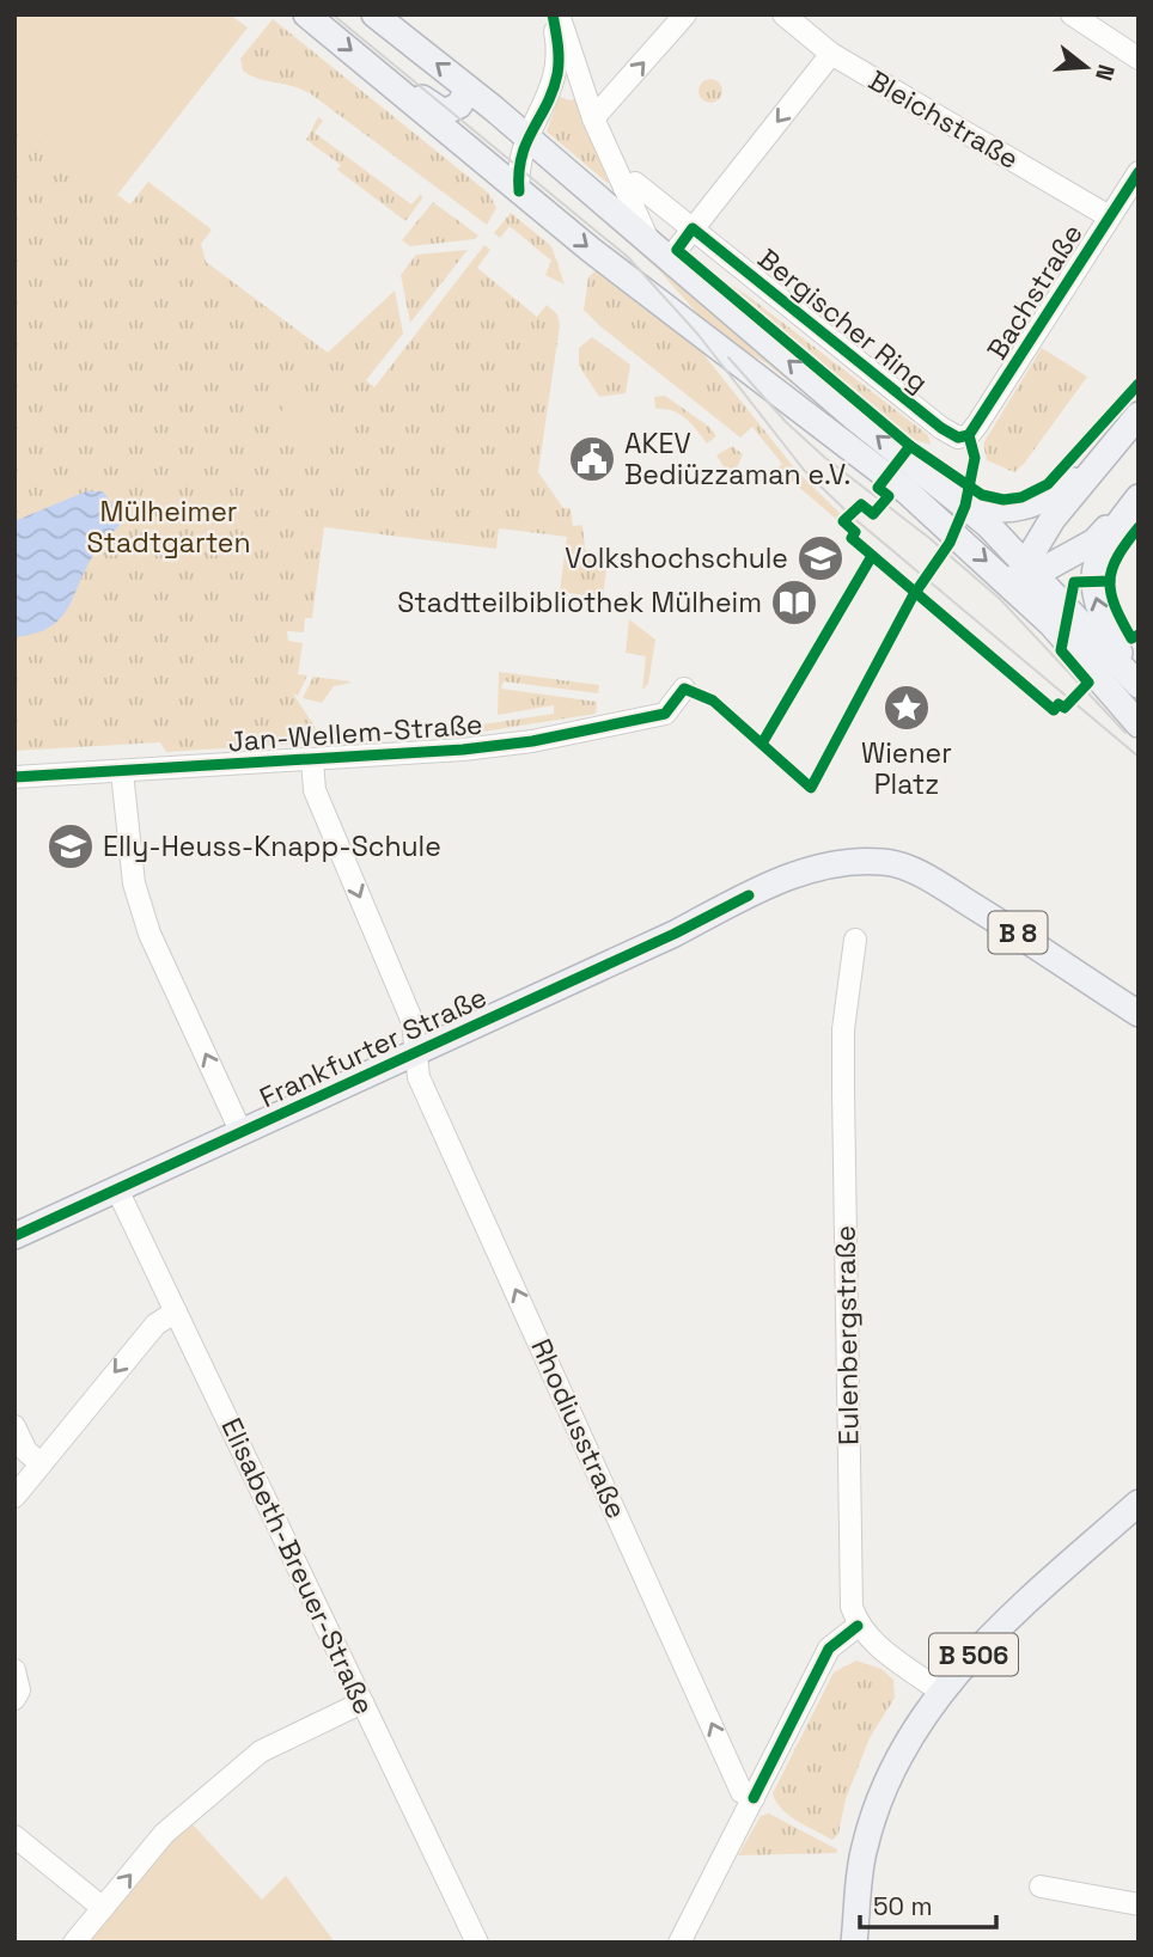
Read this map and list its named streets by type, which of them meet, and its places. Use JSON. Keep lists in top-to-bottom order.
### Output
{
  "streets": {
    "main road": ["B 8", "Frankfurter Straße", "B 506"],
    "street": [
      "Bleichstraße",
      "Bachstraße",
      "Bergischer Ring",
      "Jan-Wellem-Straße",
      "Eulenbergstraße",
      "Rhodiusstraße",
      "Elisabeth-Breuer-Straße"
    ]
  },
  "crossings": [
    ["Bleichstraße", "Bachstraße"],
    ["Bachstraße", "Bergischer Ring"],
    ["Jan-Wellem-Straße", "Rhodiusstraße"],
    ["Frankfurter Straße", "Rhodiusstraße"],
    ["Frankfurter Straße", "Elisabeth-Breuer-Straße"]
  ],
  "parks": ["Mülheimer Stadtgarten"],
  "places": {
    "public building": ["AKEV Bediüzzaman e.V."],
    "school or university": ["Volkshochschule", "Elly-Heuss-Knapp-Schule"],
    "library": ["Stadtteilbibliothek Mülheim"],
    "place": ["Wiener Platz"]
  },
  "scale_bar": "50 m",
  "north": "right"
}
